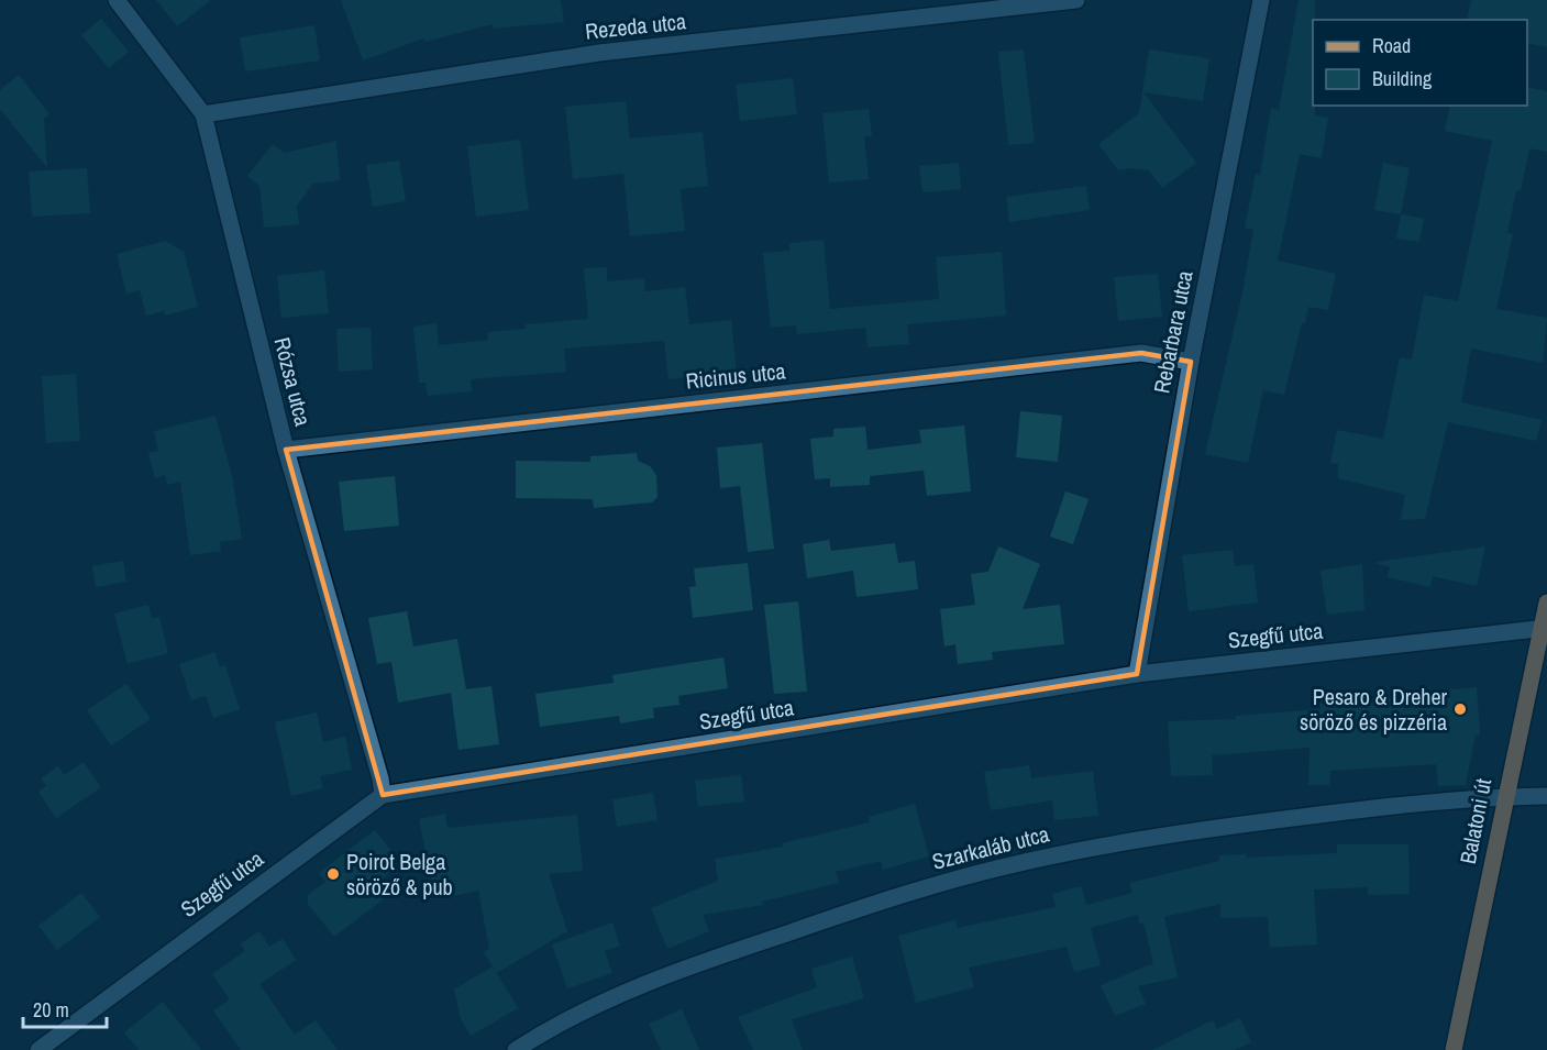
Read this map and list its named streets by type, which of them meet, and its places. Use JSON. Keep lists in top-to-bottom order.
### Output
{
  "streets": {
    "main road": ["Balatoni út"],
    "street": [
      "Rezeda utca",
      "Rebarbara utca",
      "Ricinus utca",
      "Rózsa utca",
      "Szegfű utca",
      "Szarkaláb utca"
    ]
  },
  "crossings": [
    ["Rezeda utca", "Rózsa utca"],
    ["Rebarbara utca", "Ricinus utca"],
    ["Rebarbara utca", "Szegfű utca"],
    ["Ricinus utca", "Rózsa utca"],
    ["Rózsa utca", "Szegfű utca"],
    ["Szegfű utca", "Balatoni út"],
    ["Balatoni út", "Szarkaláb utca"]
  ],
  "places": ["Pesaro & Dreher söröző és pizzéria", "Poirot Belga söröző & pub"],
  "legend": ["Road", "Building"],
  "scale_bar": "20 m"
}
